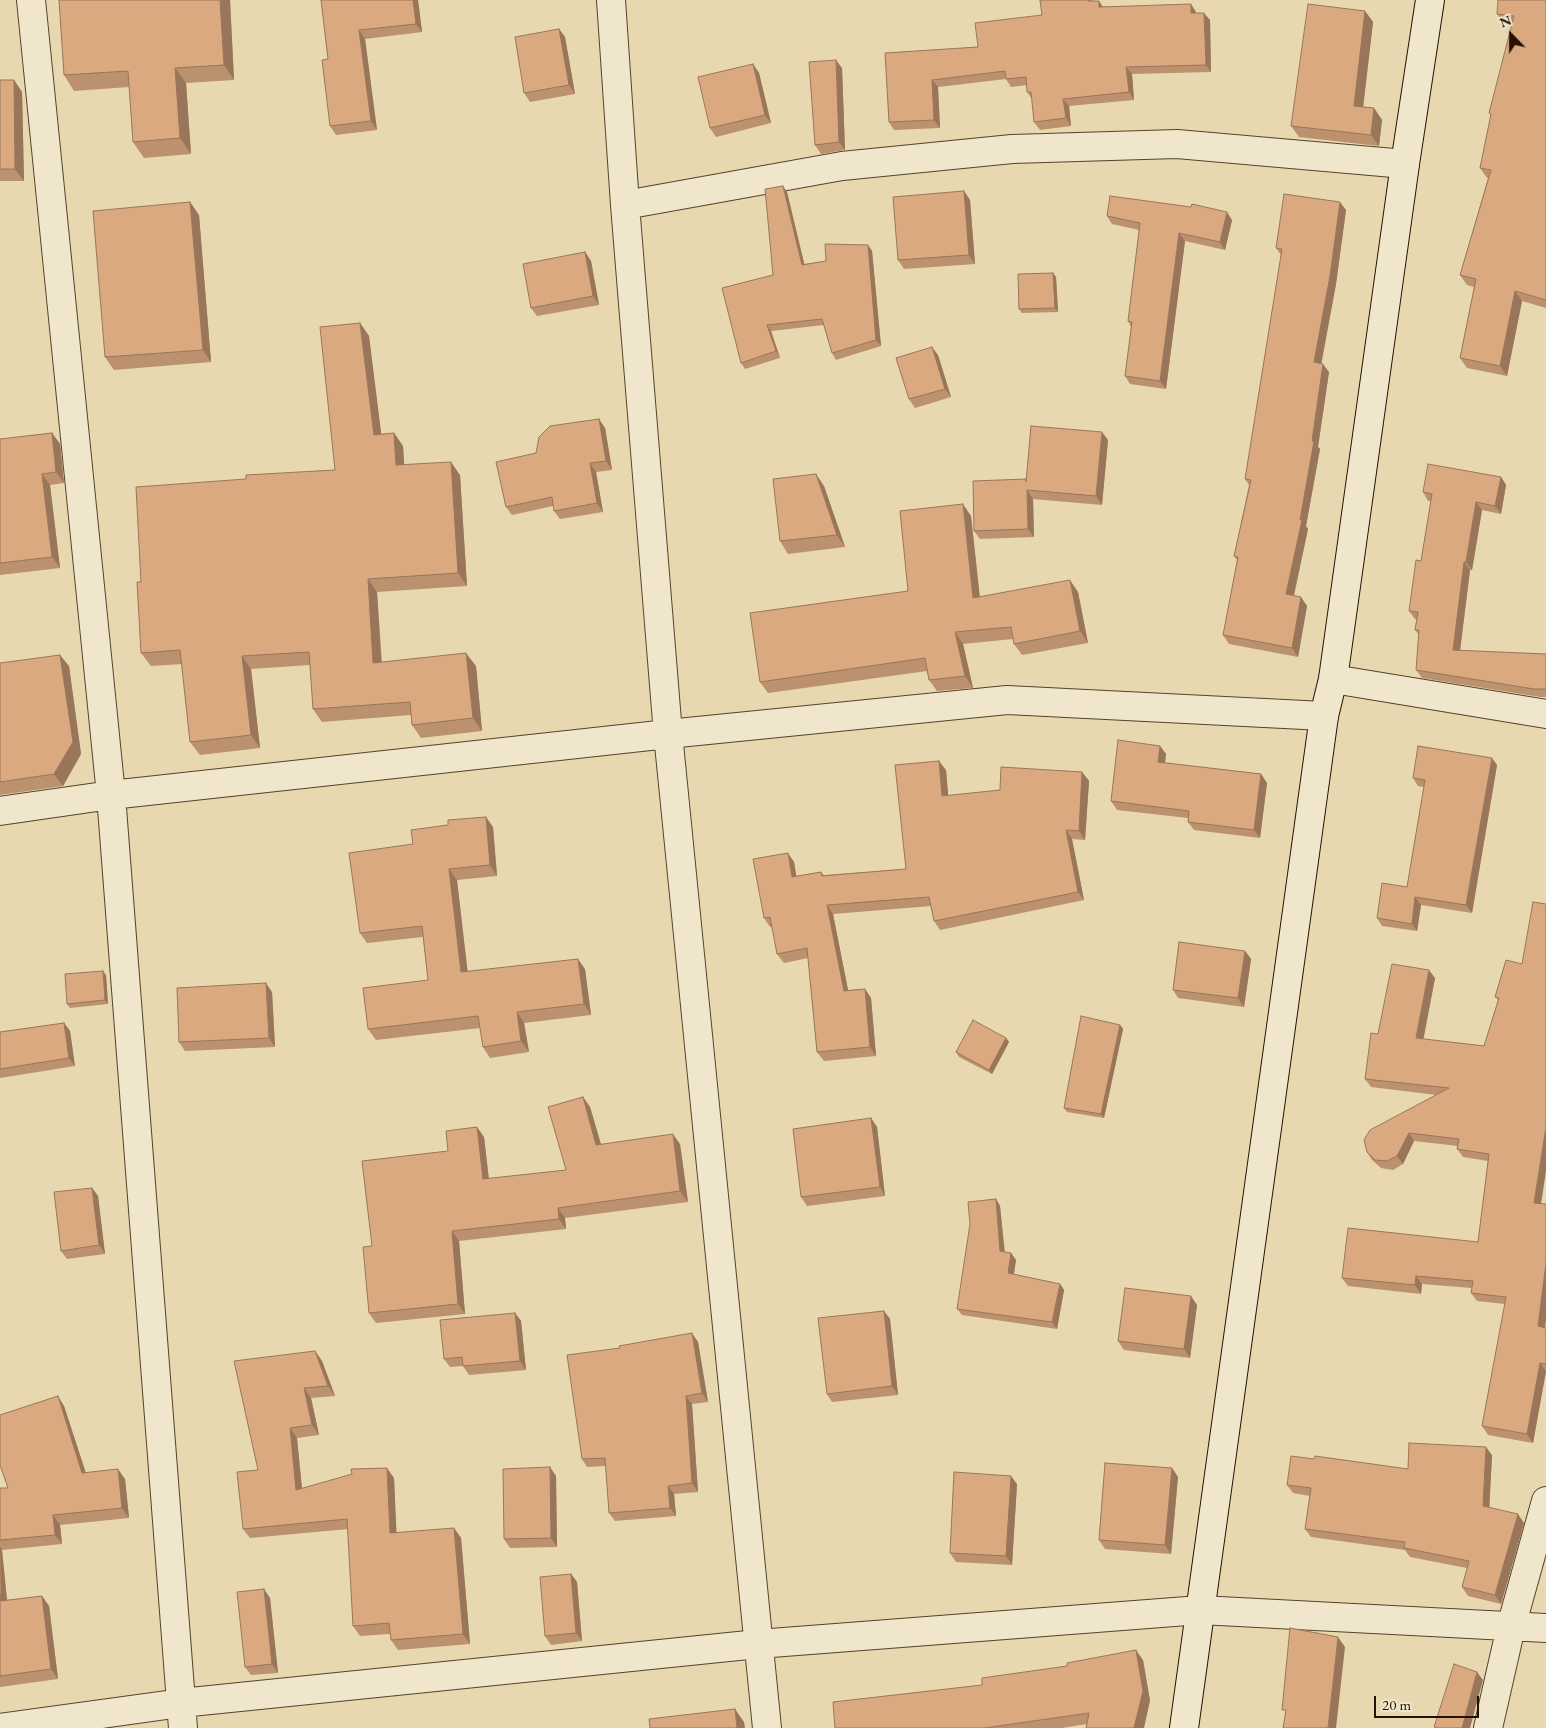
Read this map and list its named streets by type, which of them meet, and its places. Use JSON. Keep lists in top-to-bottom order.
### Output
{
  "scale_bar": "20 m",
  "north": "top"
}
